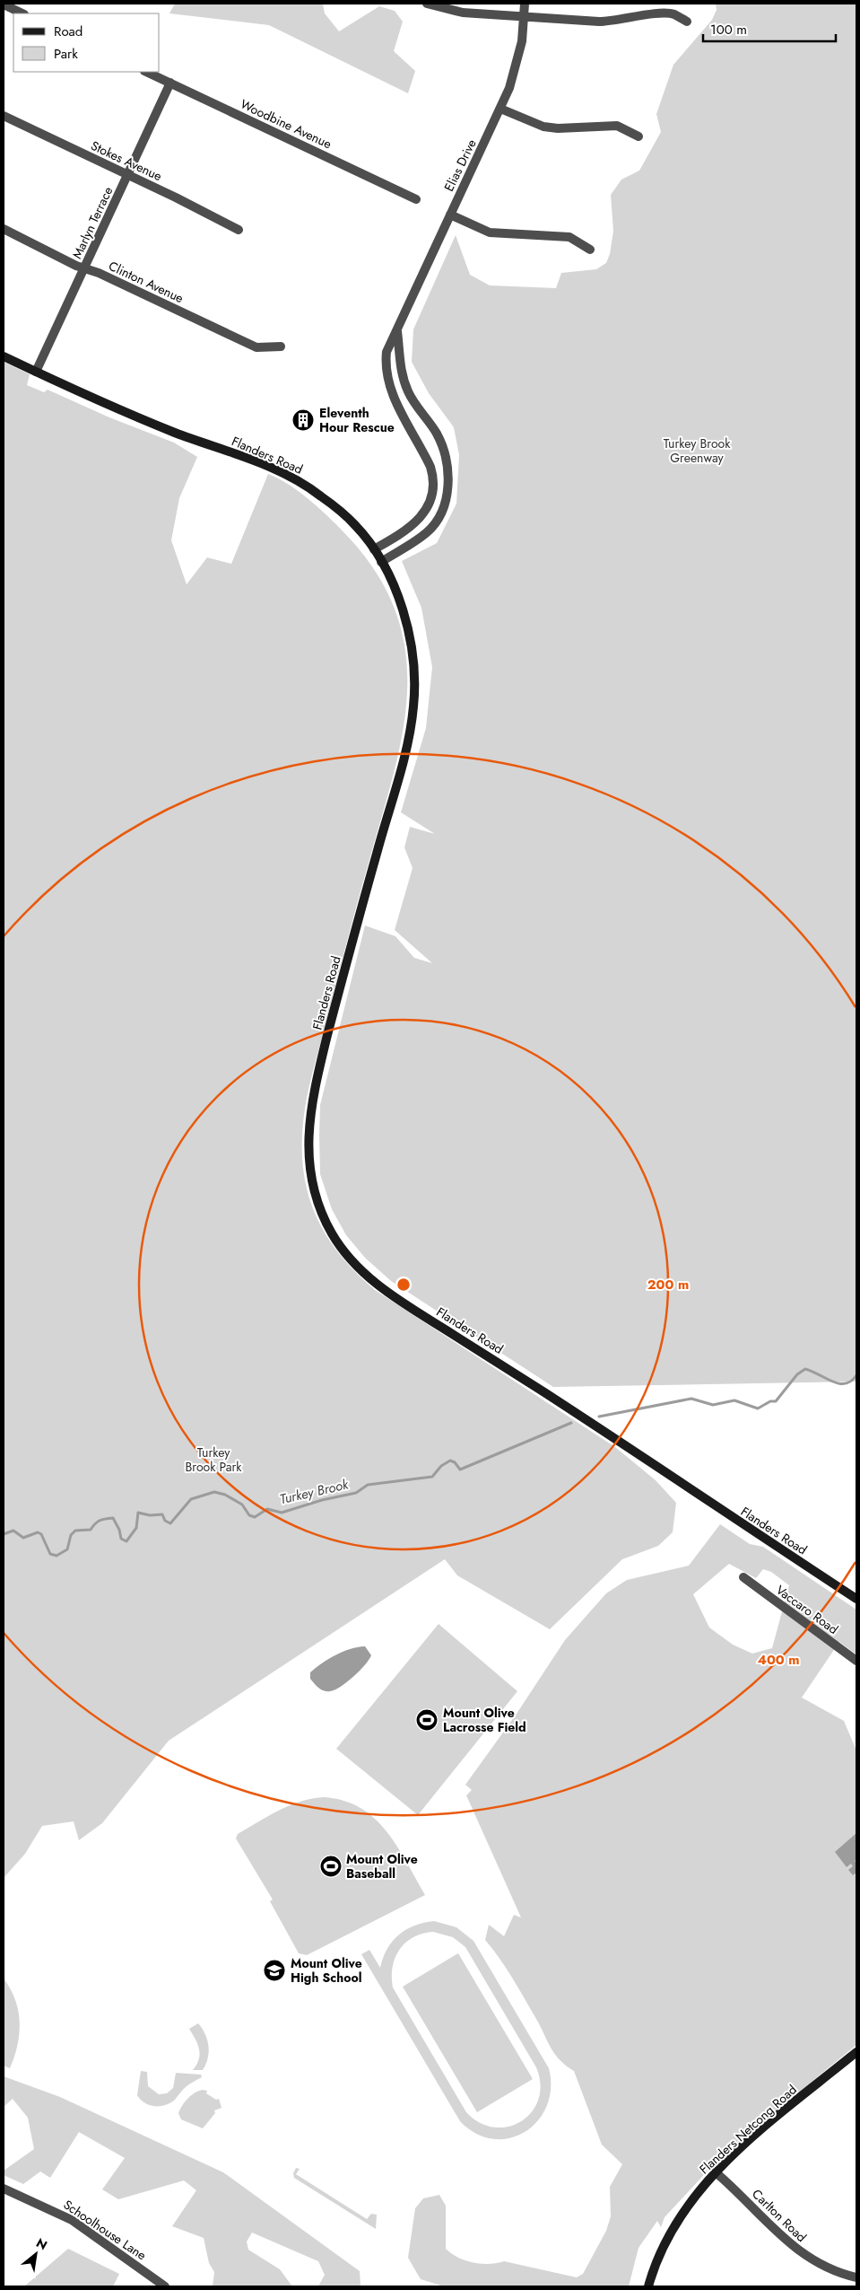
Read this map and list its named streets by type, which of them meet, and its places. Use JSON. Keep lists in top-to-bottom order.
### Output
{
  "streets": {
    "main road": ["Flanders Road", "Flanders Netcong Road"],
    "street": [
      "Woodbine Avenue",
      "Stokes Avenue",
      "Elias Drive",
      "Marlyn Terrace",
      "Clinton Avenue",
      "Vaccaro Road",
      "Carlton Road",
      "Schoolhouse Lane"
    ]
  },
  "crossings": [
    ["Woodbine Avenue", "Marlyn Terrace"],
    ["Stokes Avenue", "Marlyn Terrace"],
    ["Elias Drive", "Flanders Road"],
    ["Marlyn Terrace", "Clinton Avenue"],
    ["Marlyn Terrace", "Flanders Road"],
    ["Flanders Netcong Road", "Carlton Road"]
  ],
  "water": ["Turkey Brook"],
  "parks": ["Turkey Brook Greenway", "Turkey Brook Park"],
  "places": {
    "building": ["Eleventh Hour Rescue"],
    "sports": ["Mount Olive Lacrosse Field", "Mount Olive Baseball"],
    "school or university": ["Mount Olive High School"]
  },
  "legend": ["Road", "Park"],
  "scale_bar": "100 m",
  "north": "top right",
  "rings": ["200 m", "400 m"]
}
